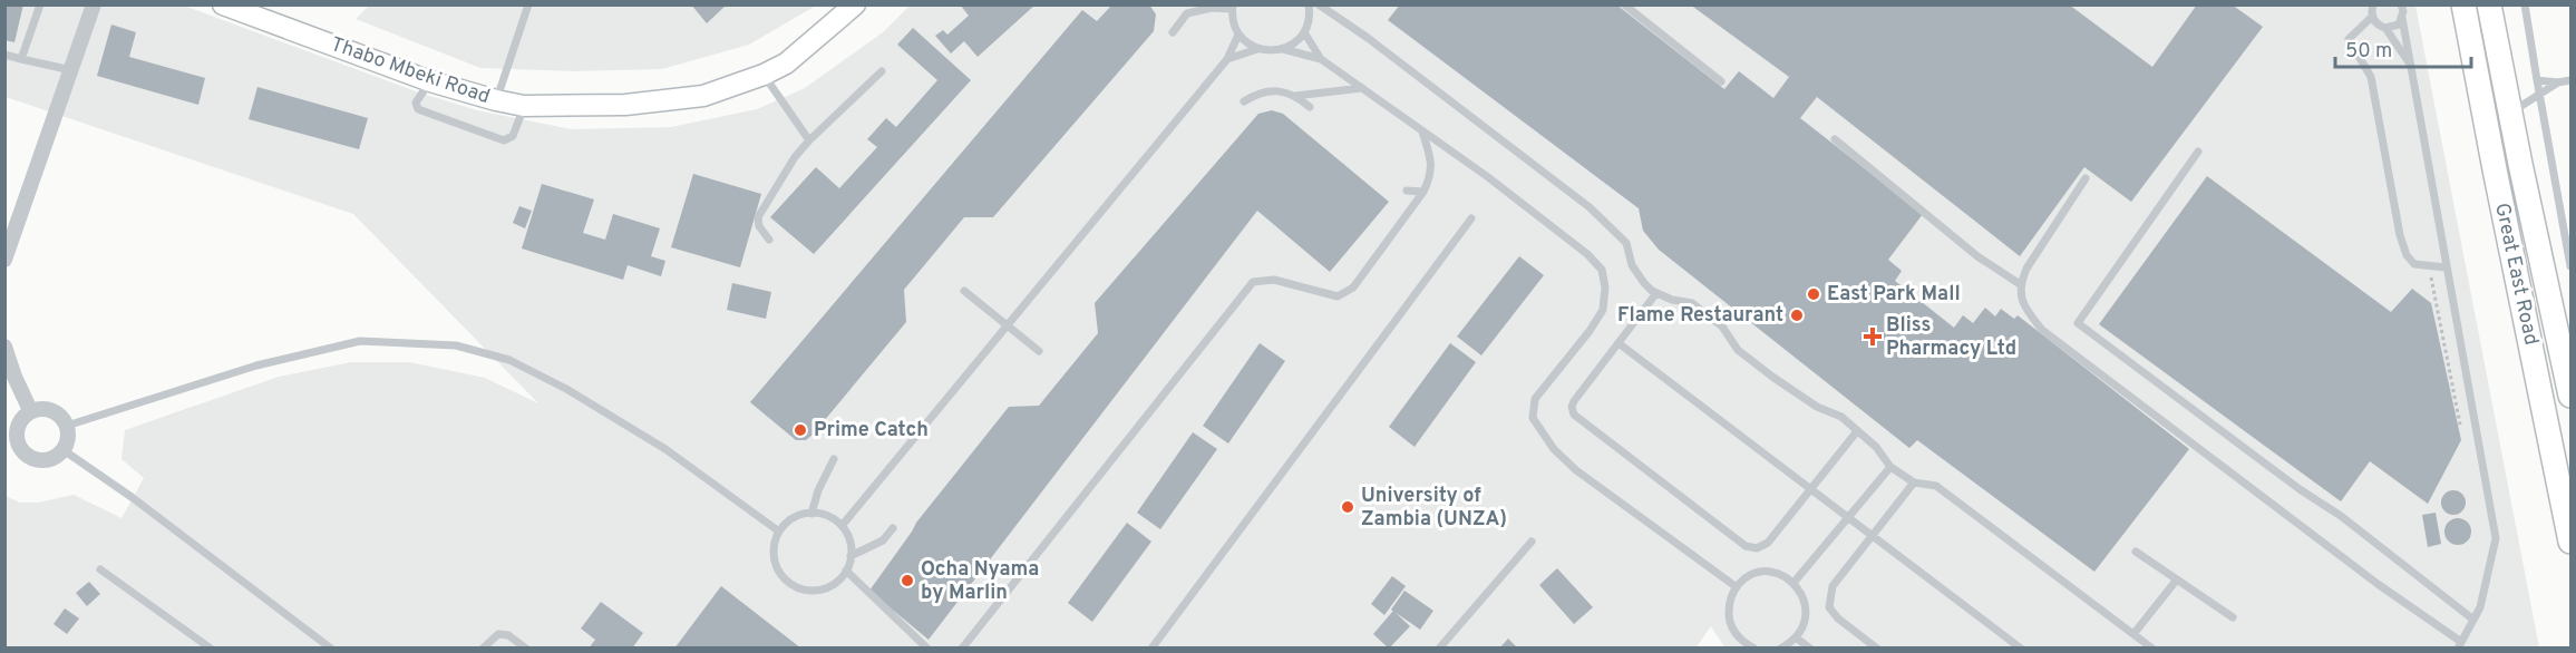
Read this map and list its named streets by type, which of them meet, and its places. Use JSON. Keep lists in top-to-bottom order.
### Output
{
  "streets": {
    "main road": ["Thabo Mbeki Road", "Great East Road"]
  },
  "places": {
    "other": [
      "East Park Mall",
      "Flame Restaurant",
      "Prime Catch",
      "University of Zambia (UNZA)",
      "Ocha Nyama by Marlin"
    ],
    "health": ["Bliss Pharmacy Ltd"]
  },
  "scale_bar": "50 m"
}
